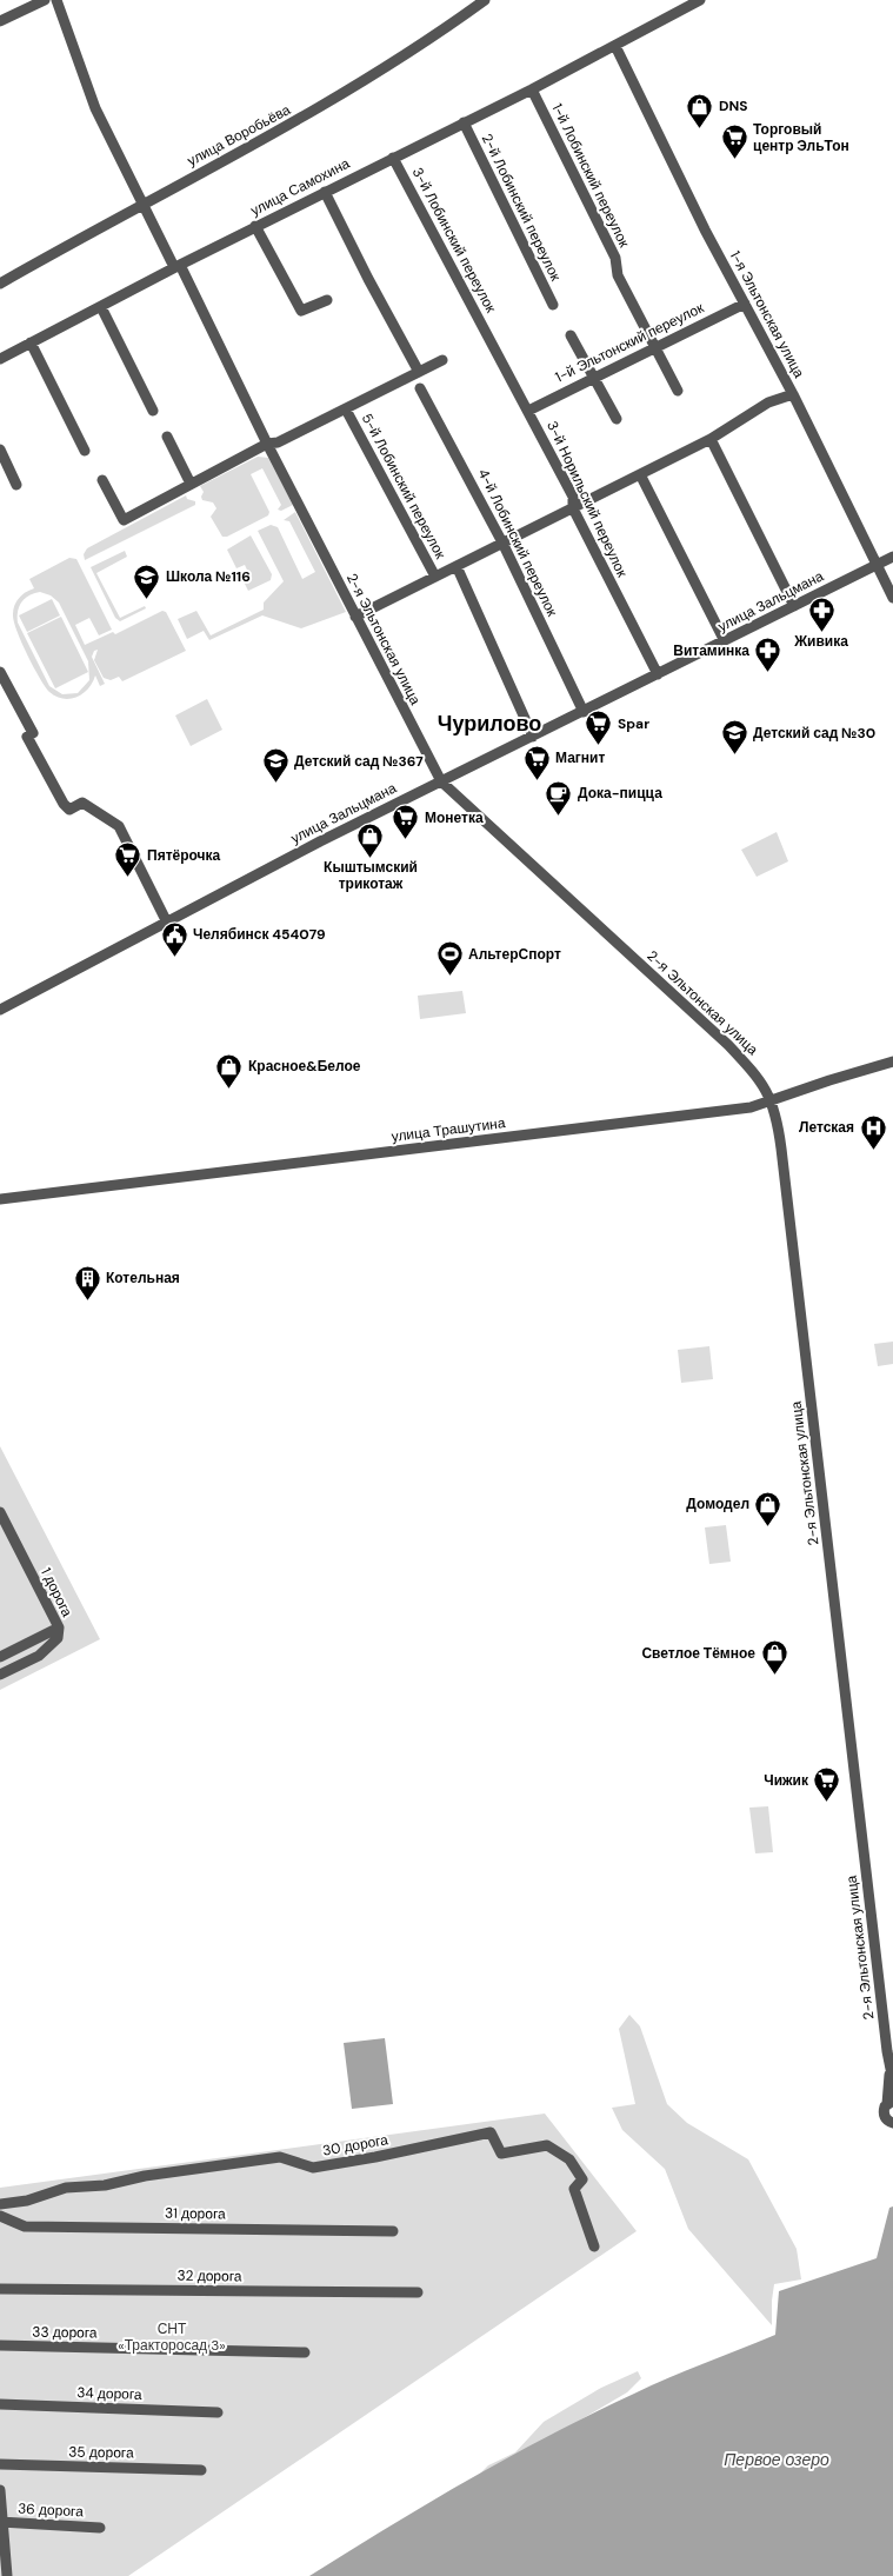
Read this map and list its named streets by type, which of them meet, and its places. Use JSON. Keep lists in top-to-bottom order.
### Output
{
  "streets": {
    "street": [
      "улица Воробьёва",
      "1-й Лобинский переулок",
      "улица Самохина",
      "2-й Лобинский переулок",
      "3-й Лобинский переулок",
      "1-я Эльтонская улица",
      "1-й Эльтонский переулок",
      "5-й Лобинский переулок",
      "3-й Норильский переулок",
      "4-й Лобинский переулок",
      "улица Зальцмана",
      "2-я Эльтонская улица",
      "улица Трашутина",
      "1 дорога",
      "30 дорога",
      "31 дорога",
      "32 дорога",
      "33 дорога",
      "34 дорога",
      "35 дорога",
      "36 дорога"
    ]
  },
  "crossings": [
    ["улица Воробьёва", "2-я Эльтонская улица"],
    ["1-й Лобинский переулок", "улица Самохина"],
    ["1-й Лобинский переулок", "1-й Эльтонский переулок"],
    ["улица Самохина", "2-й Лобинский переулок"],
    ["улица Самохина", "3-й Лобинский переулок"],
    ["улица Самохина", "1-я Эльтонская улица"],
    ["улица Самохина", "2-я Эльтонская улица"],
    ["3-й Лобинский переулок", "3-й Норильский переулок"],
    ["1-я Эльтонская улица", "1-й Эльтонский переулок"],
    ["1-я Эльтонская улица", "улица Зальцмана"],
    ["1-й Эльтонский переулок", "3-й Норильский переулок"],
    ["3-й Норильский переулок", "улица Зальцмана"],
    ["4-й Лобинский переулок", "улица Зальцмана"],
    ["улица Зальцмана", "2-я Эльтонская улица"],
    ["2-я Эльтонская улица", "улица Трашутина"]
  ],
  "districts": ["Чурилово"],
  "water": ["Первое озеро"],
  "parks": ["СНТ «Тракторосад 3»"],
  "places": {
    "shop": [
      "DNS",
      "Кыштымский трикотаж",
      "Красное&Белое",
      "Домодел",
      "Светлое Тёмное"
    ],
    "supermarket": [
      "Торговый центр ЭльТон",
      "Spar",
      "Магнит",
      "Монетка",
      "Пятёрочка",
      "Чижик"
    ],
    "school or university": ["Школа №116", "Детский сад №30", "Детский сад №367"],
    "pharmacy": ["Живика", "Витаминка"],
    "cafe": ["Дока-пицца"],
    "public building": ["Челябинск 454079"],
    "sports": ["АльтерСпорт"],
    "hospital": ["Летская"],
    "building": ["Котельная"]
  }
}
